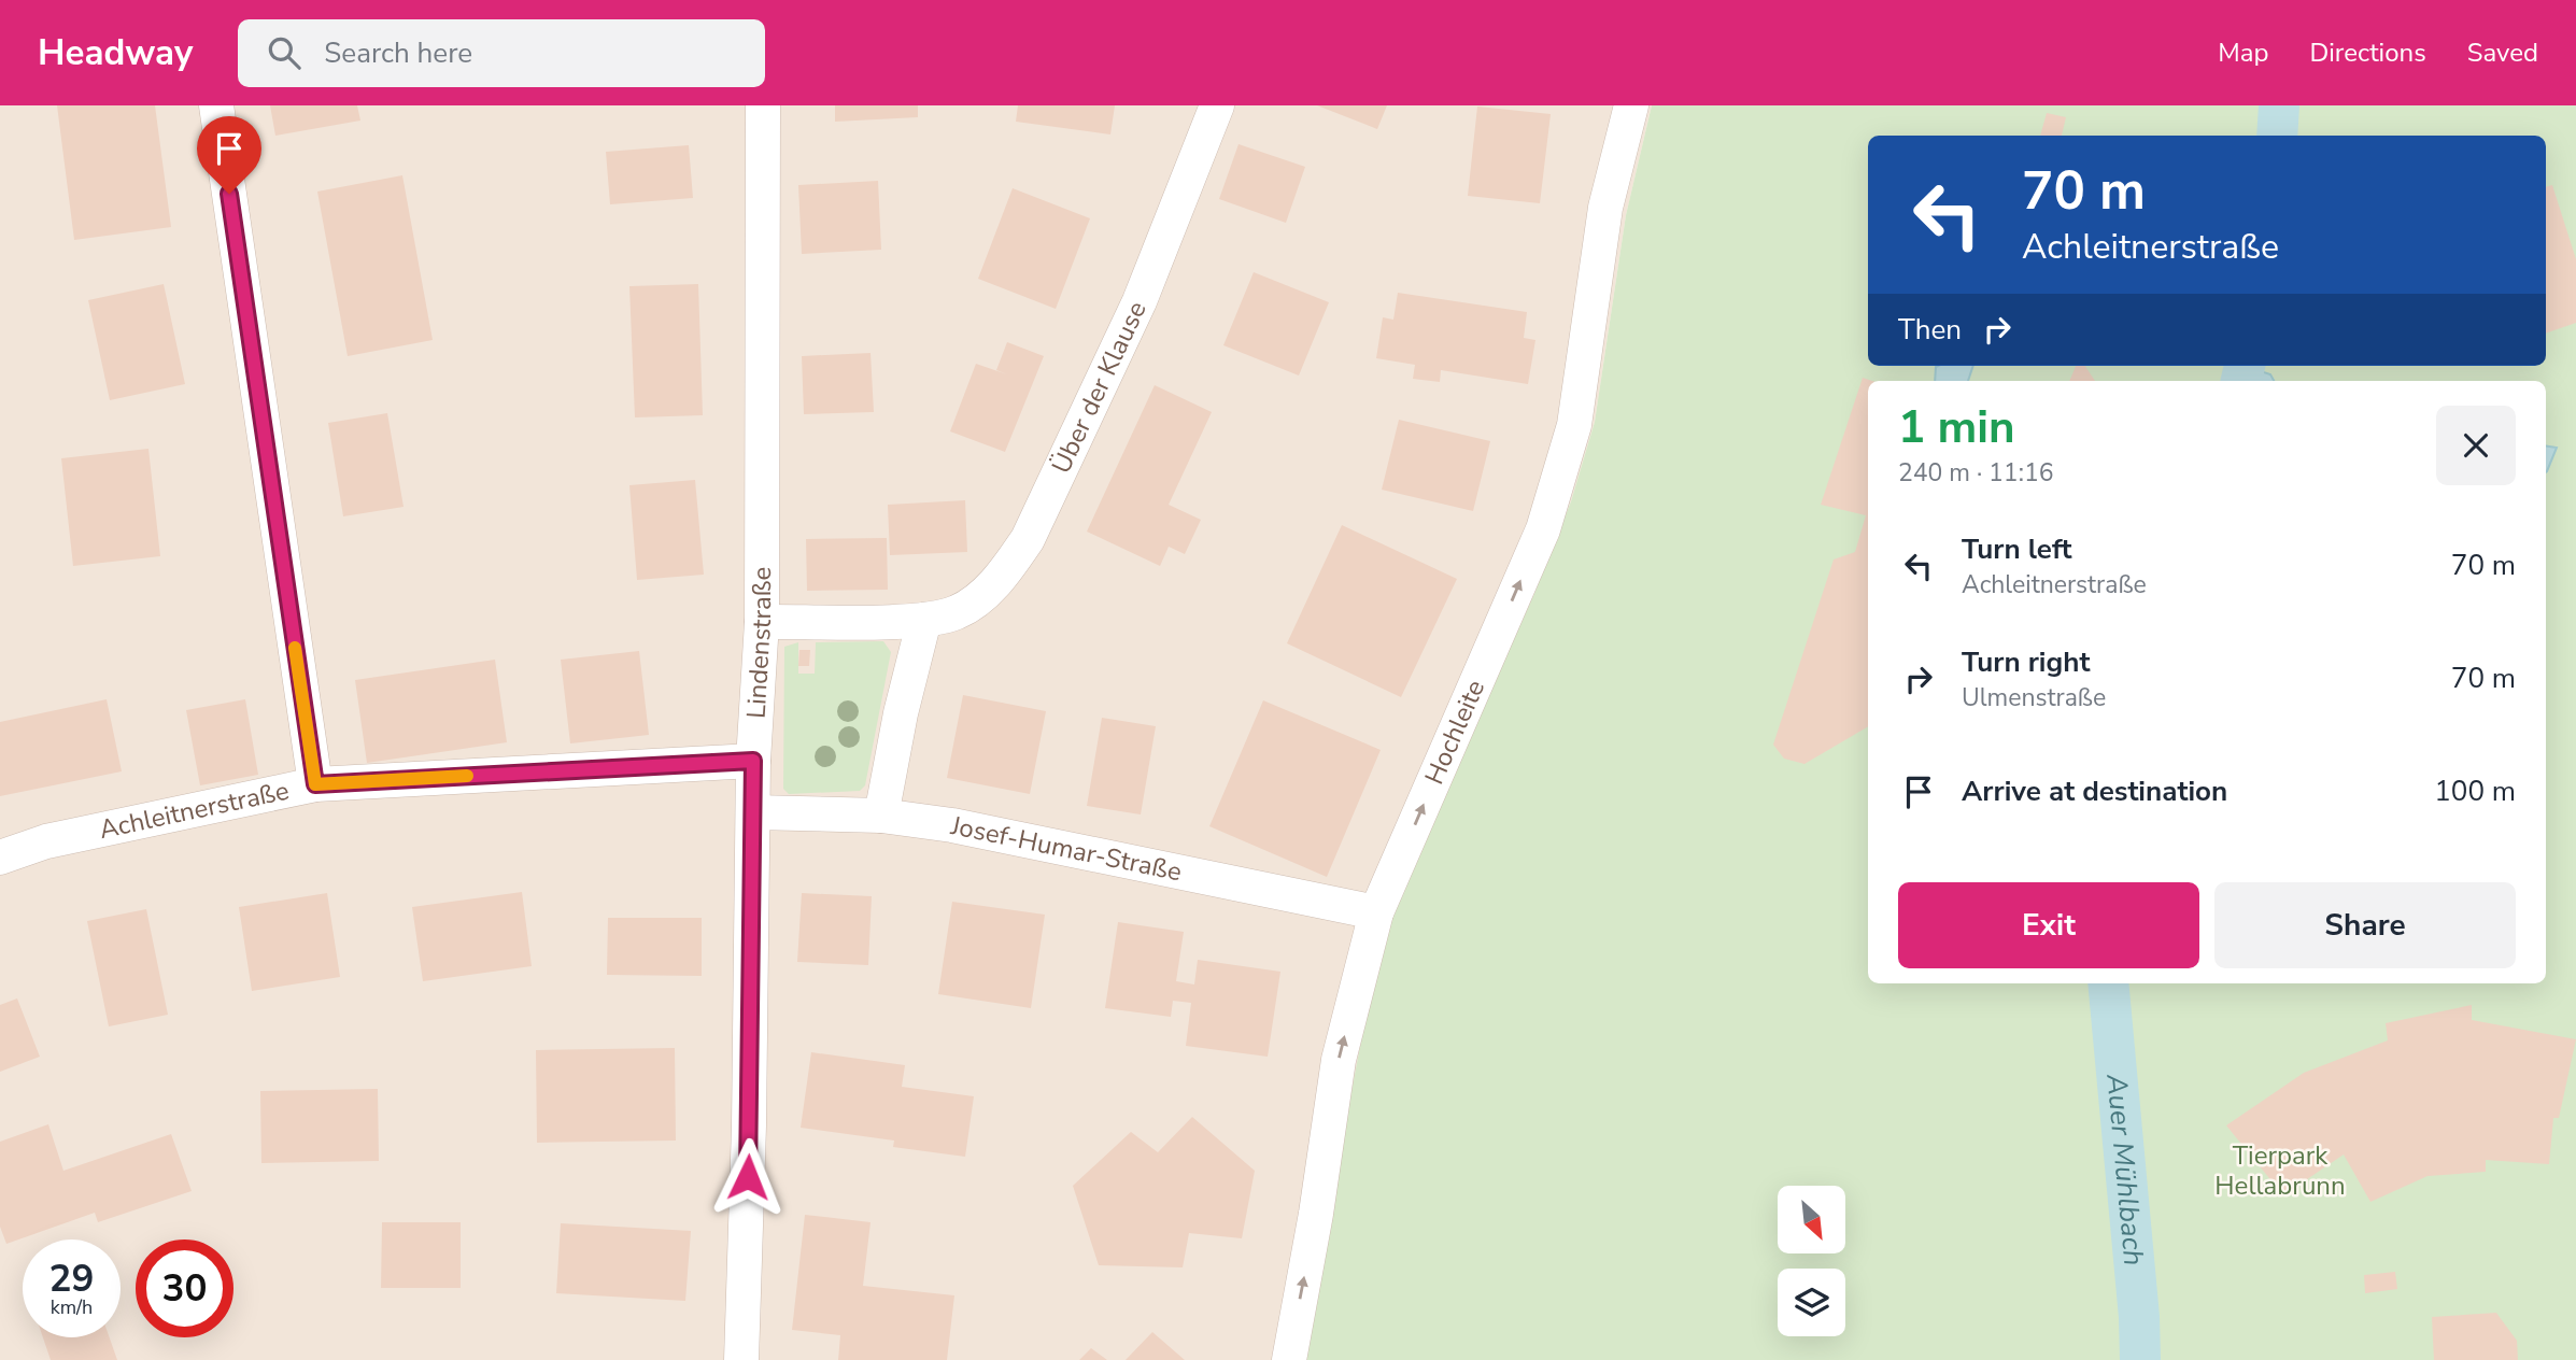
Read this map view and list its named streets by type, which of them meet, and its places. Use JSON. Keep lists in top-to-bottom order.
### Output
{
  "streets": {
    "street": [
      "Über der Klause",
      "Lindenstraße",
      "Hochleite",
      "Achleitnerstraße",
      "Josef-Humar-Straße"
    ]
  },
  "crossings": [
    ["Über der Klause", "Lindenstraße"],
    ["Lindenstraße", "Achleitnerstraße"],
    ["Lindenstraße", "Josef-Humar-Straße"],
    ["Hochleite", "Josef-Humar-Straße"]
  ],
  "one_way": ["Hochleite"],
  "water": ["Auer Mühlbach"],
  "parks": ["Tierpark Hellabrunn"],
  "north": "bottom right",
  "page": {
    "header": "Headway",
    "search": "Search here",
    "nav": ["Map", "Directions", "Saved"],
    "turn": ["70 m", "Achleitnerstraße"],
    "then": "Then",
    "heading": ["1 min", "240 m · 11:16"],
    "list": [
      {
        "name": "Turn left",
        "note": "Achleitnerstraße",
        "value": "70 m"
      },
      {
        "name": "Turn right",
        "note": "Ulmenstraße",
        "value": "70 m"
      },
      {
        "name": "Arrive at destination",
        "value": "100 m"
      }
    ],
    "buttons": ["Exit", "Share"],
    "speed": "29 km/h",
    "limit": "30"
  }
}
